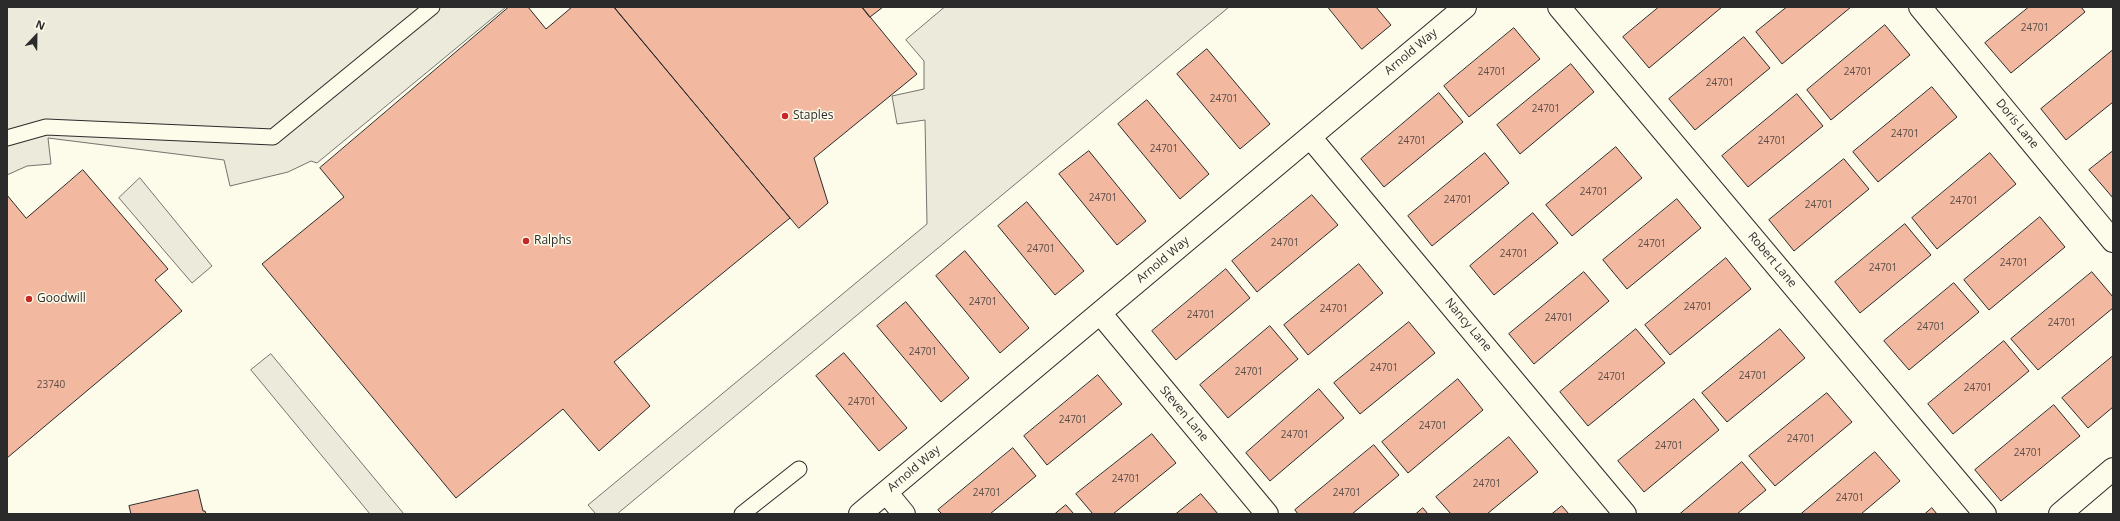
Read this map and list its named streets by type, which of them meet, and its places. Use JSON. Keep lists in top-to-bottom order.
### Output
{
  "streets": {
    "street": [
      "Arnold Way",
      "Doris Lane",
      "Robert Lane",
      "Nancy Lane",
      "Steven Lane"
    ]
  },
  "crossings": [
    ["Arnold Way", "Nancy Lane"],
    ["Arnold Way", "Steven Lane"]
  ],
  "places": ["Staples", "Ralphs", "Goodwill"],
  "house_numbers": [
    "24701",
    "24701",
    "24701",
    "24701",
    "24701",
    "24701",
    "24701",
    "24701",
    "24701",
    "24701",
    "24701",
    "24701",
    "24701",
    "24701",
    "24701",
    "24701",
    "24701",
    "24701",
    "24701",
    "24701",
    "24701",
    "24701",
    "24701",
    "24701",
    "24701",
    "24701",
    "24701",
    "24701",
    "24701",
    "24701",
    "24701",
    "24701",
    "24701",
    "23740",
    "24701",
    "24701",
    "24701",
    "24701",
    "24701",
    "24701",
    "24701",
    "24701",
    "24701",
    "24701",
    "24701",
    "24701",
    "24701"
  ],
  "north": "top"
}
